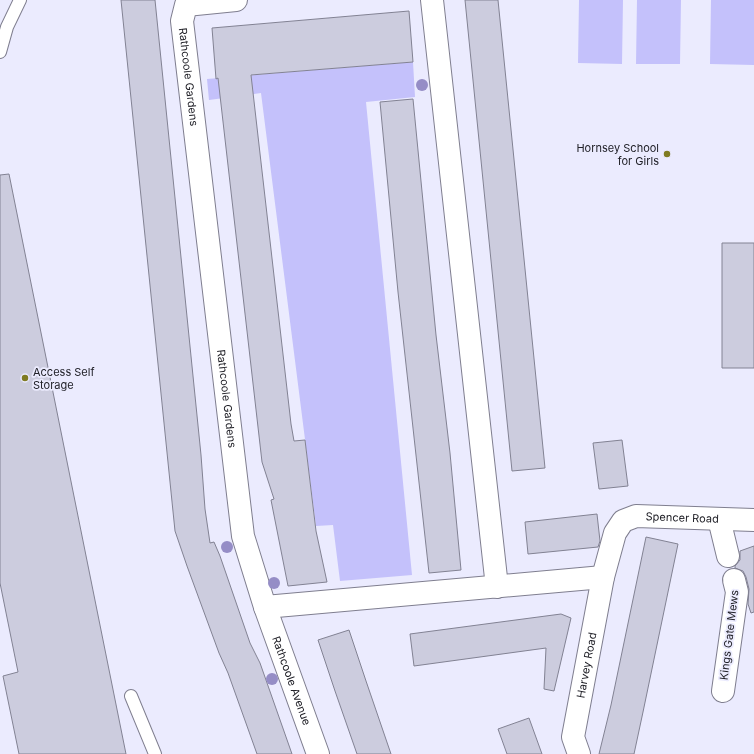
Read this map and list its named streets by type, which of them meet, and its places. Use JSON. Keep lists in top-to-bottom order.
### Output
{
  "streets": {
    "street": [
      "Rathcoole Gardens",
      "Spencer Road",
      "Kings Gate Mews",
      "Harvey Road",
      "Rathcoole Avenue"
    ]
  },
  "crossings": [
    ["Rathcoole Gardens", "Rathcoole Avenue"],
    ["Spencer Road", "Harvey Road"]
  ],
  "places": ["Hornsey School for Girls", "Access Self Storage"]
}
